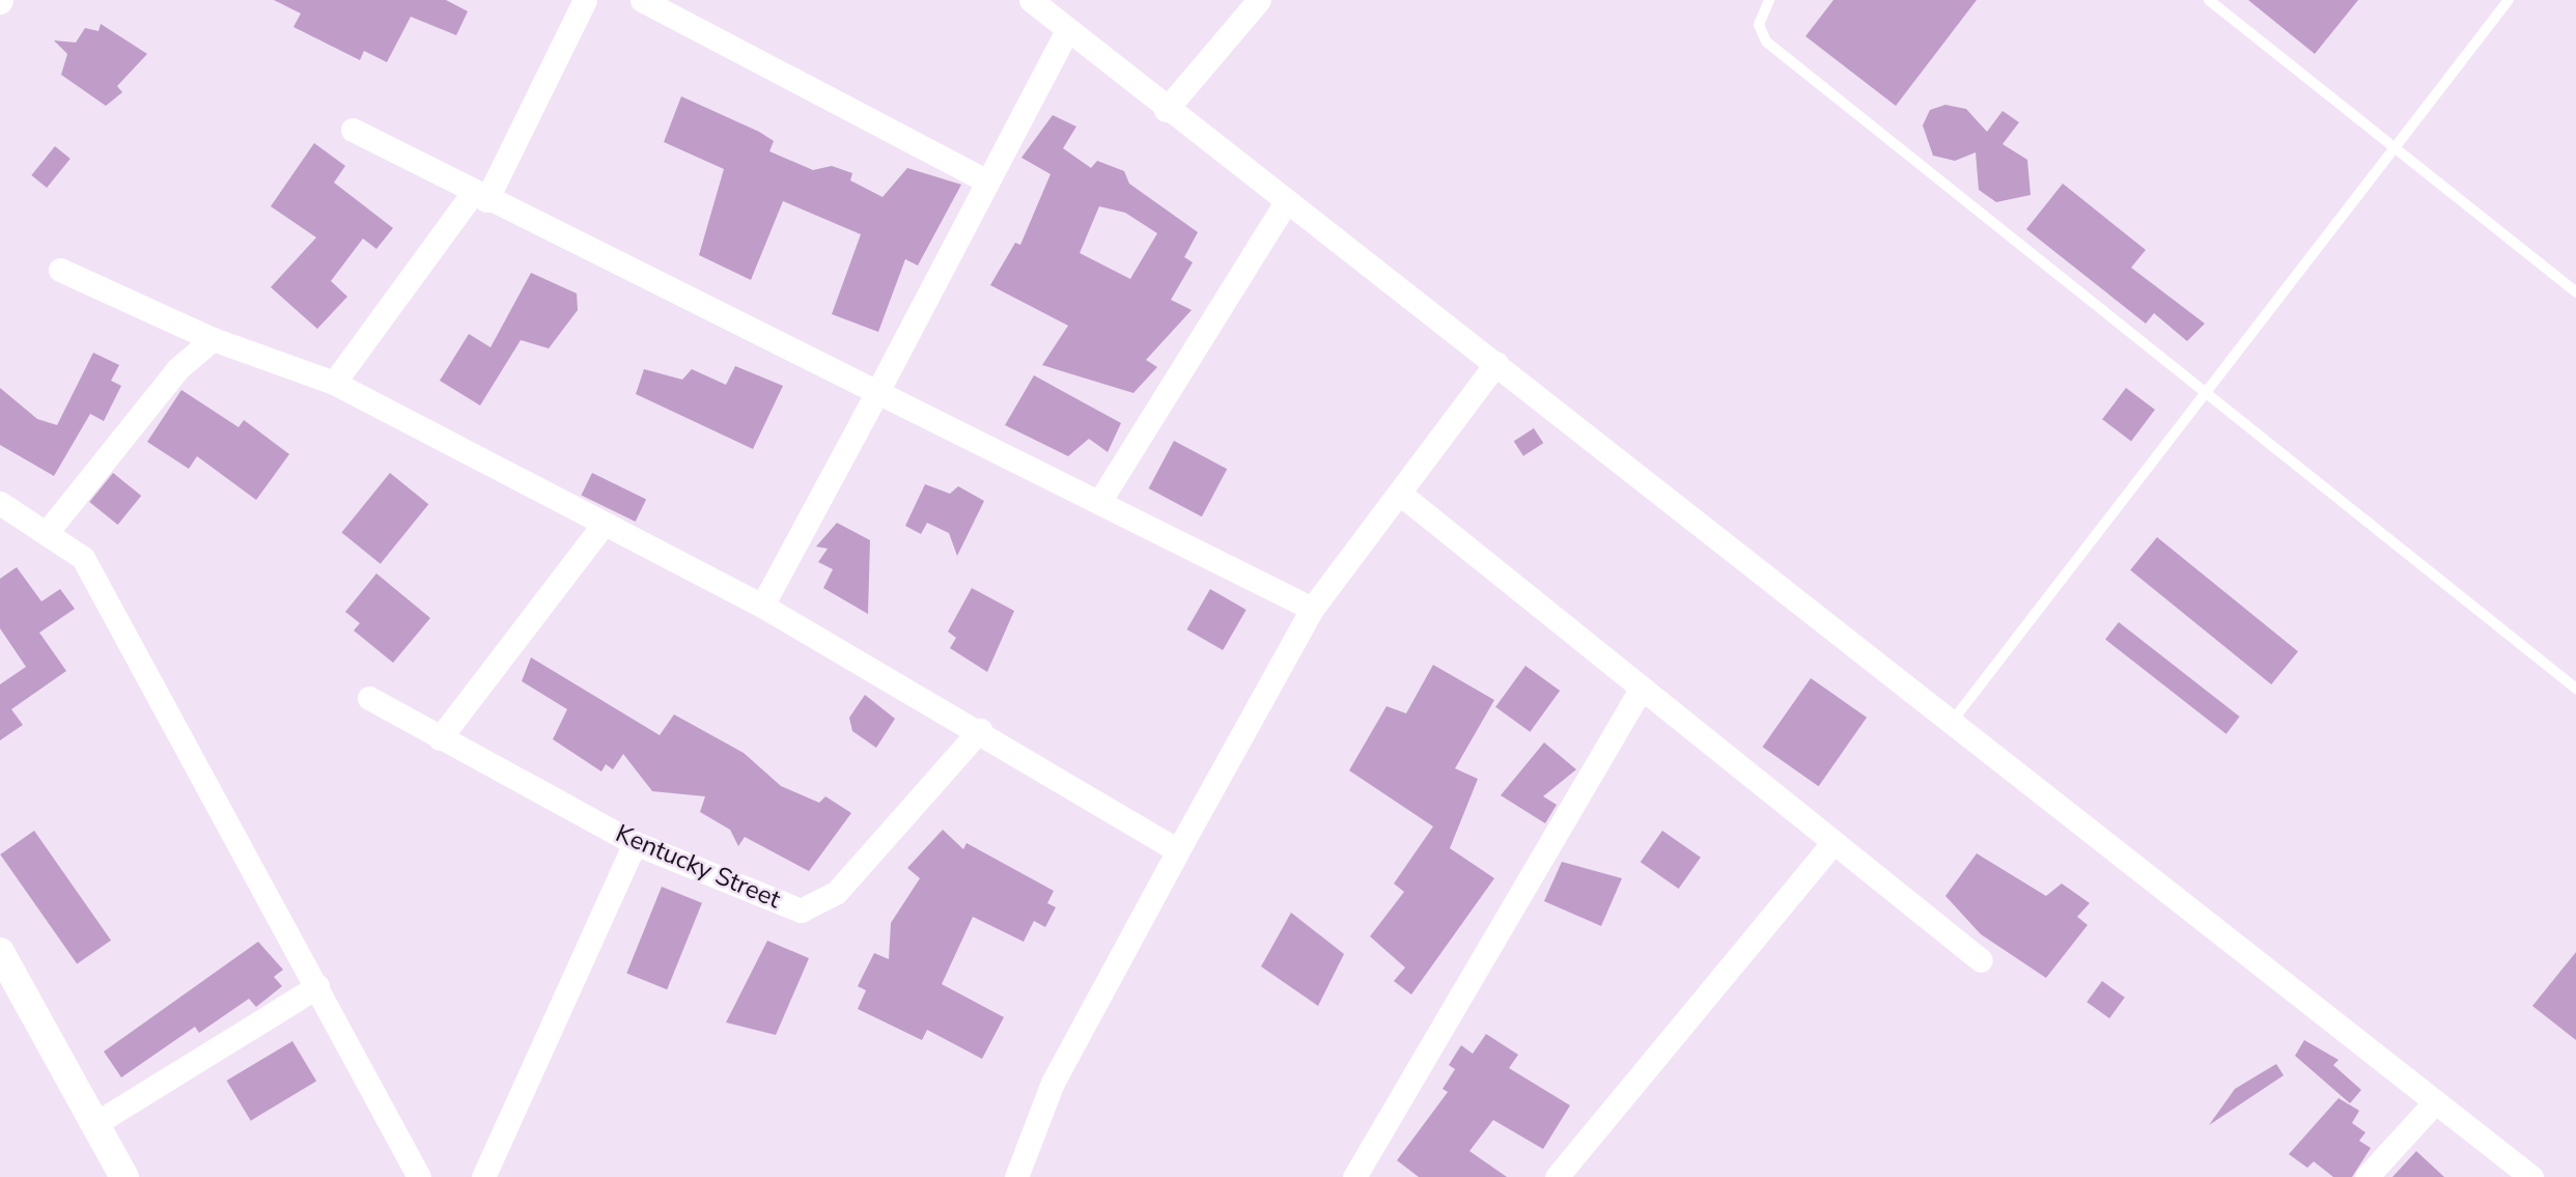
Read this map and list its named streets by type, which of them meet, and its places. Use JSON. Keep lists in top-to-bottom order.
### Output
{
  "streets": {
    "street": ["Kentucky Street"]
  }
}
